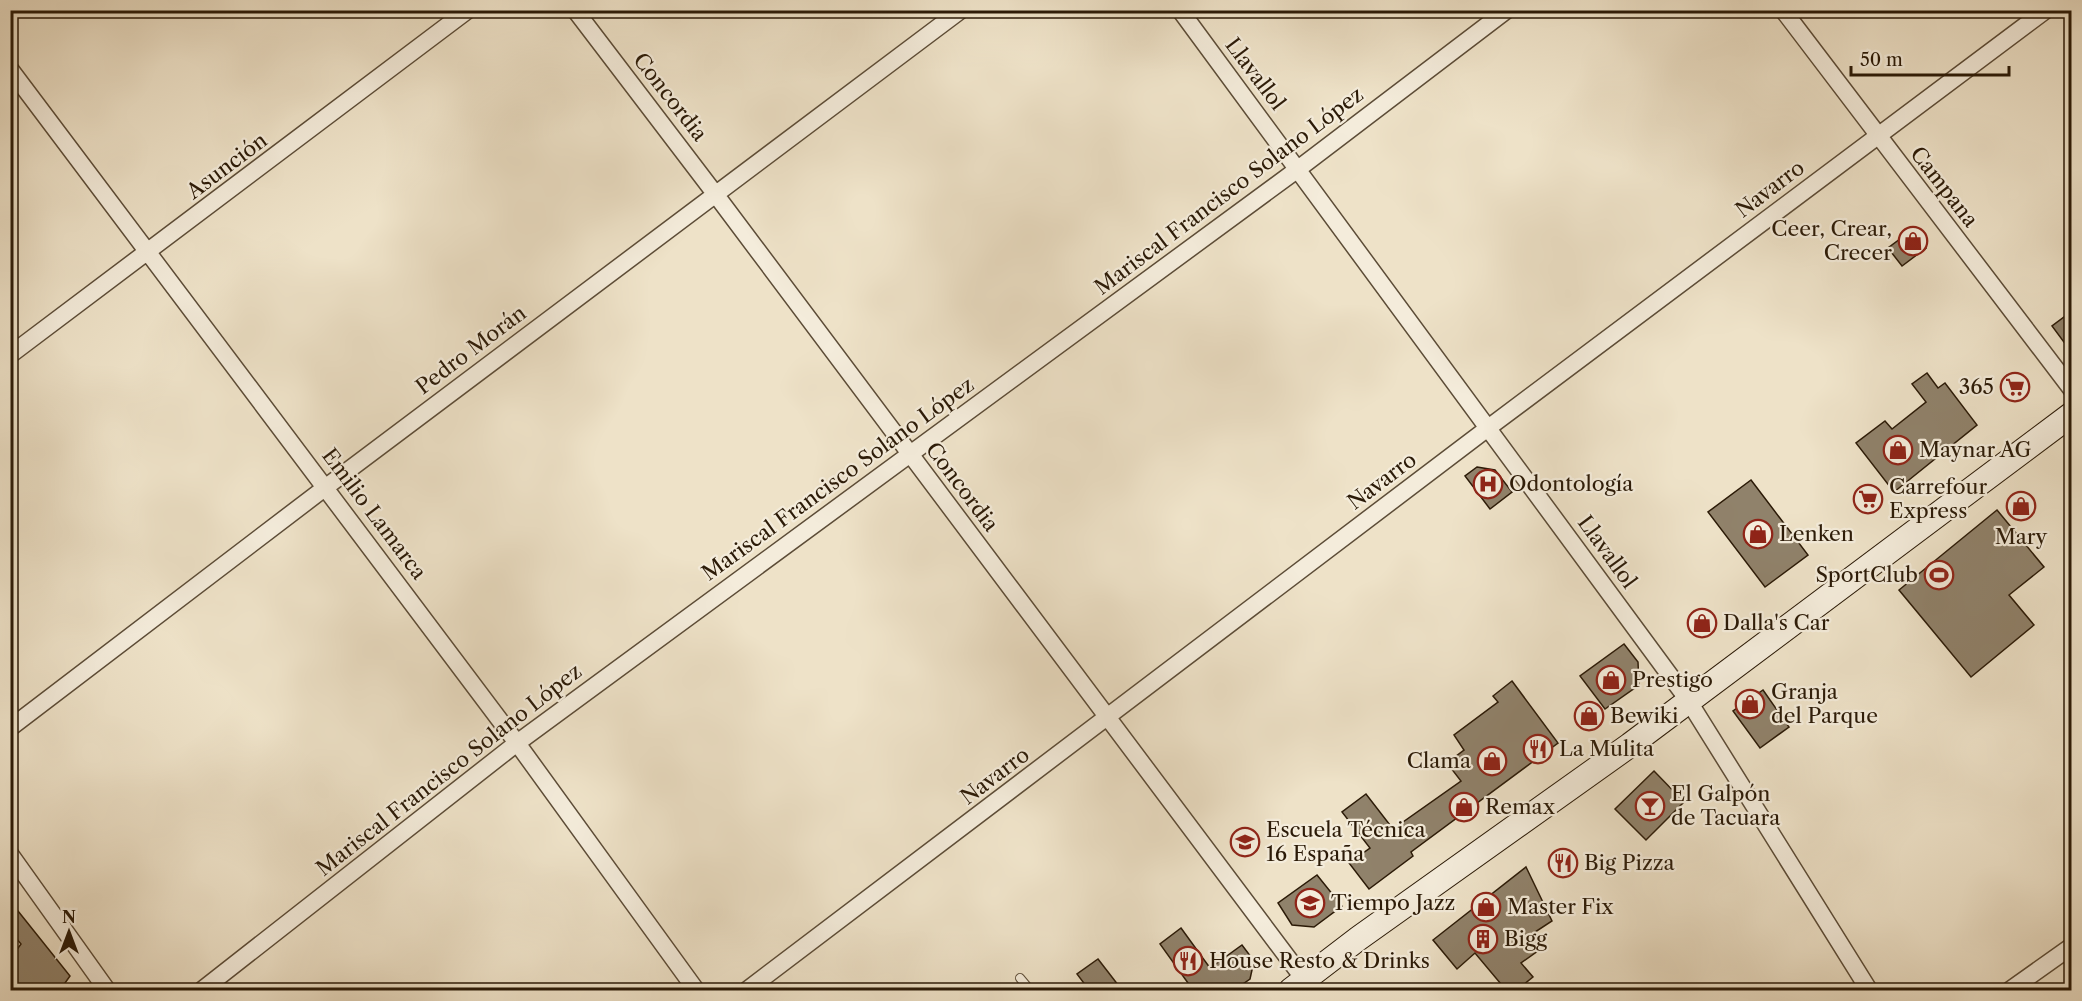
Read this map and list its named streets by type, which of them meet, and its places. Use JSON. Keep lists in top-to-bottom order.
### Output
{
  "streets": {
    "street": [
      "Llavallol",
      "Concordia",
      "Asunción",
      "Campana",
      "Navarro",
      "Mariscal Francisco Solano López",
      "Pedro Morán",
      "Emilio Lamarca"
    ]
  },
  "crossings": [
    ["Llavallol", "Navarro"],
    ["Llavallol", "Mariscal Francisco Solano López"],
    ["Concordia", "Navarro"],
    ["Concordia", "Mariscal Francisco Solano López"],
    ["Concordia", "Pedro Morán"],
    ["Asunción", "Emilio Lamarca"],
    ["Campana", "Navarro"],
    ["Mariscal Francisco Solano López", "Emilio Lamarca"],
    ["Pedro Morán", "Emilio Lamarca"]
  ],
  "places": {
    "shop": [
      "Ceer, Crear, Crecer",
      "Maynar AG",
      "Mary",
      "Lenken",
      "Dalla's Car",
      "Prestigo",
      "Granja del Parque",
      "Bewiki",
      "Clama",
      "Remax",
      "Master Fix"
    ],
    "supermarket": ["365", "Carrefour Express"],
    "hospital": ["Odontología"],
    "sports": ["SportClub"],
    "restaurant": ["La Mulita", "Big Pizza", "House Resto & Drinks"],
    "bar": ["El Galpón de Tacuara"],
    "school or university": ["Escuela Técnica 16 España", "Tiempo Jazz"],
    "building": ["Bigg"]
  },
  "scale_bar": "50 m",
  "north": "top"
}
